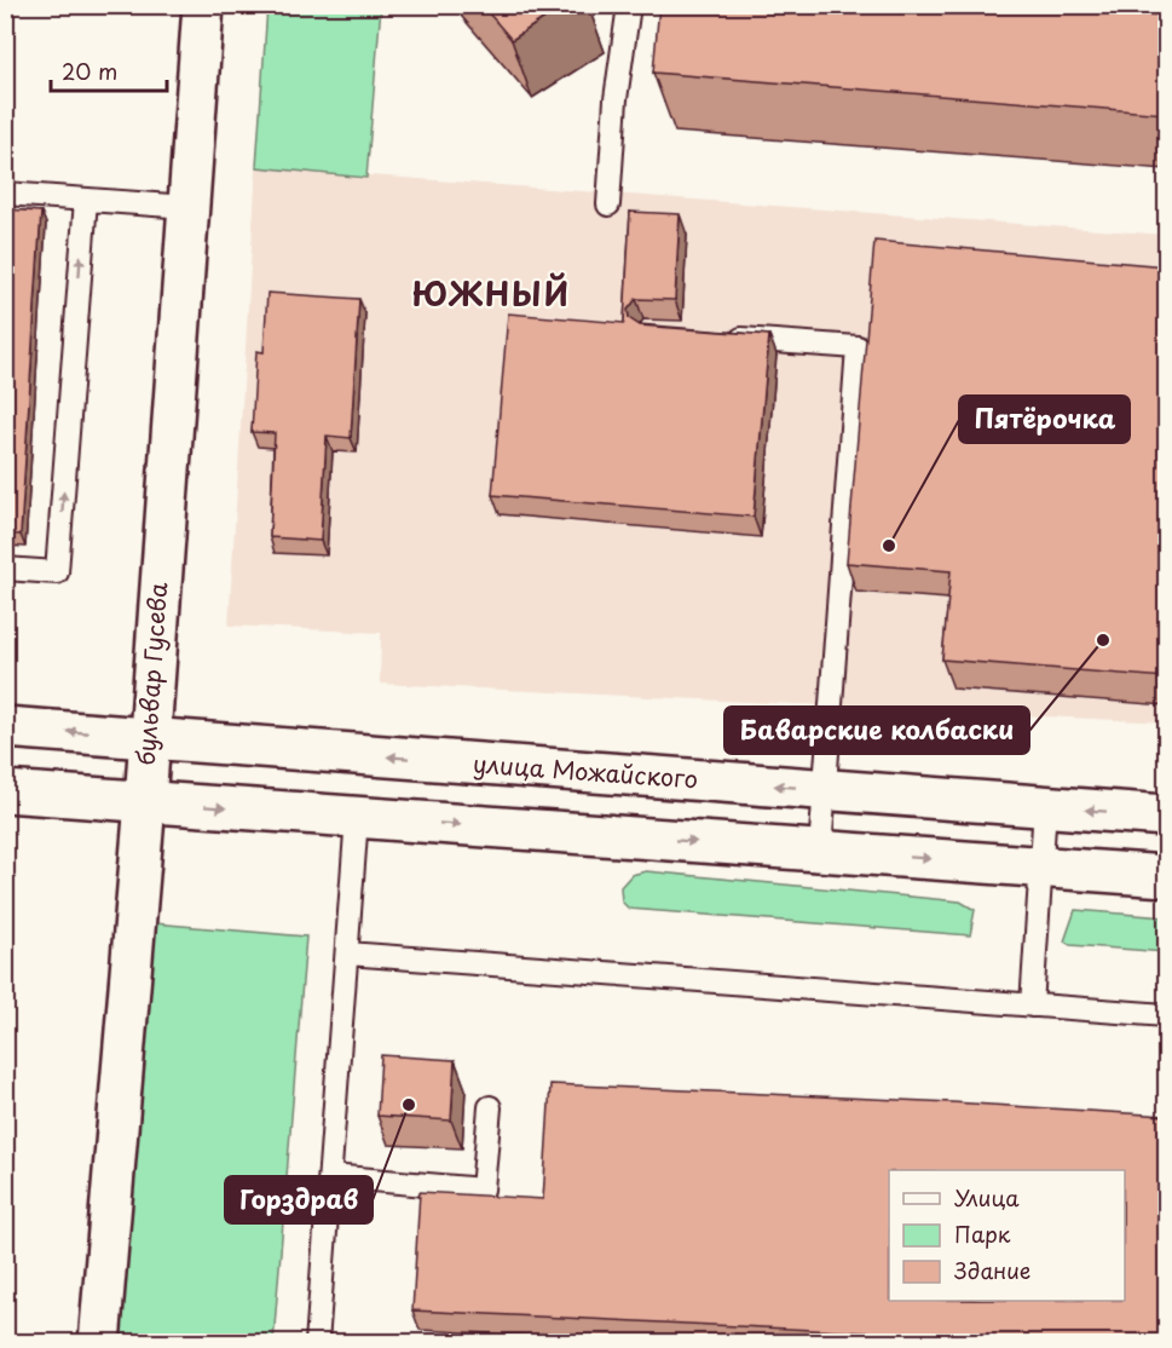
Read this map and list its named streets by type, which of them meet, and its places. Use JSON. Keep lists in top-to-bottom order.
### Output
{
  "streets": {
    "main road": ["бульвар Гусева", "улица Можайского"]
  },
  "crossings": [
    ["бульвар Гусева", "улица Можайского"]
  ],
  "districts": ["ЮЖНЫЙ"],
  "places": ["Пятёрочка", "Баварские колбаски", "Горздрав"],
  "legend": ["Улица", "Парк", "Здание"],
  "scale_bar": "20 m"
}
